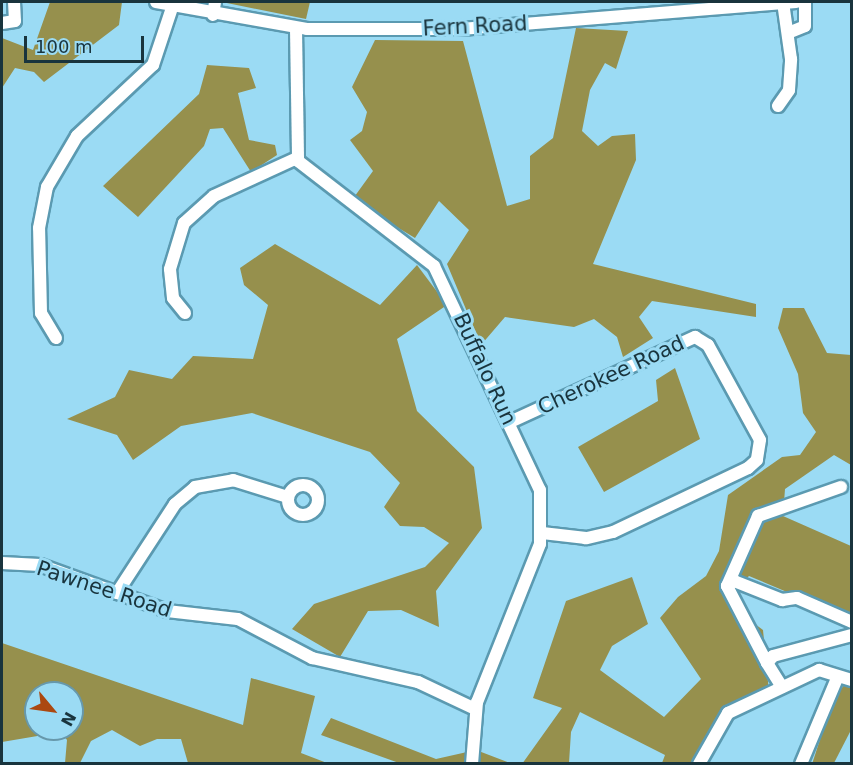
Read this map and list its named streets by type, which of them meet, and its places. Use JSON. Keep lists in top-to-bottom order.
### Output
{
  "streets": {
    "street": [
      "Fern Road",
      "Buffalo Run",
      "Cherokee Road",
      "Pawnee Road"
    ]
  },
  "crossings": [
    ["Buffalo Run", "Cherokee Road"],
    ["Buffalo Run", "Pawnee Road"]
  ],
  "scale_bar": "100 m",
  "north": "bottom right"
}
